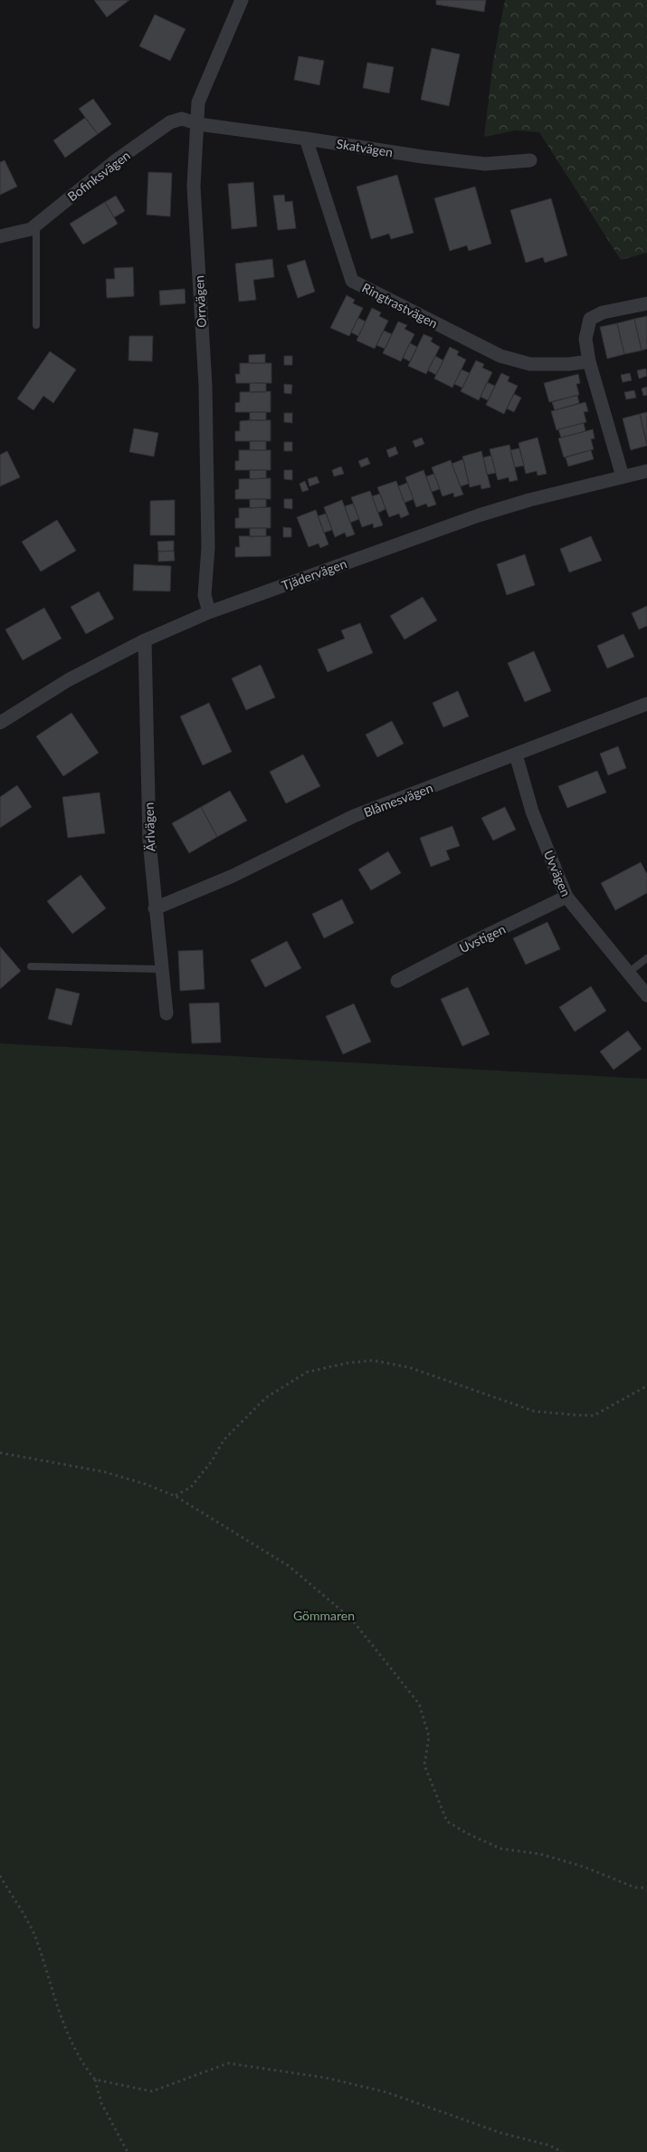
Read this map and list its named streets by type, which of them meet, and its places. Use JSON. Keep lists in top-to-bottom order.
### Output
{
  "streets": {
    "street": [
      "Skatvägen",
      "Bofinksvägen",
      "Orrvägen",
      "Ringtrastvägen",
      "Tjädervägen",
      "Blåmesvägen",
      "Ärlvägen",
      "Uvvägen",
      "Uvstigen"
    ]
  },
  "crossings": [
    ["Skatvägen", "Bofinksvägen"],
    ["Skatvägen", "Orrvägen"],
    ["Skatvägen", "Ringtrastvägen"],
    ["Bofinksvägen", "Orrvägen"],
    ["Orrvägen", "Tjädervägen"],
    ["Tjädervägen", "Ärlvägen"],
    ["Blåmesvägen", "Ärlvägen"],
    ["Blåmesvägen", "Uvvägen"],
    ["Uvvägen", "Uvstigen"]
  ],
  "parks": ["Gömmaren"]
}
